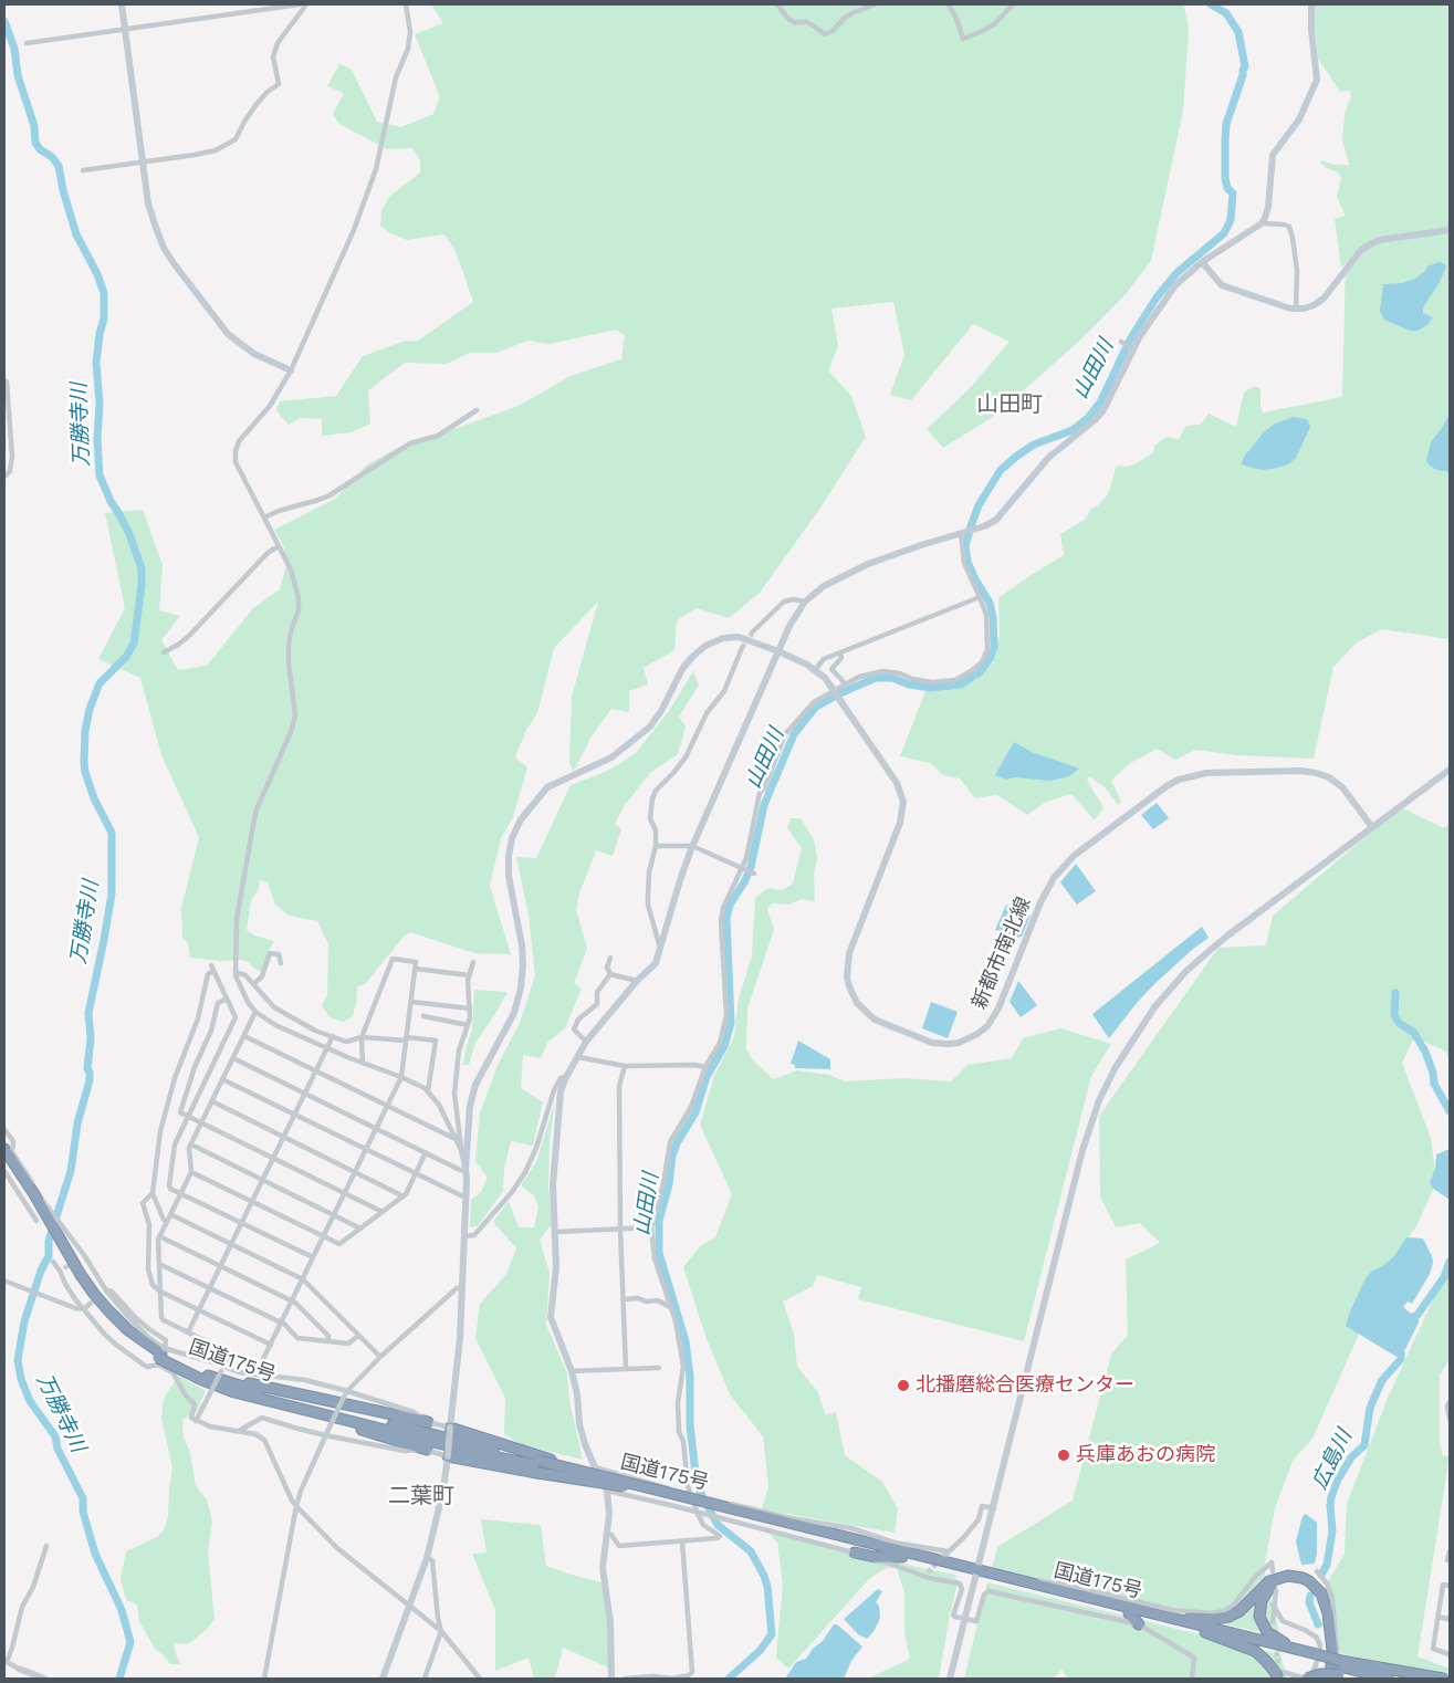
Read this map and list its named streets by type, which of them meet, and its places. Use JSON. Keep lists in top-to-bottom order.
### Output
{
  "streets": {
    "highway": ["国道175号"],
    "street": ["新都市南北線"]
  },
  "districts": ["山田町", "二葉町"],
  "water": ["山田川", "万勝寺川", "広島川"],
  "places": ["北播磨総合医療センター", "兵庫あおの病院"]
}
